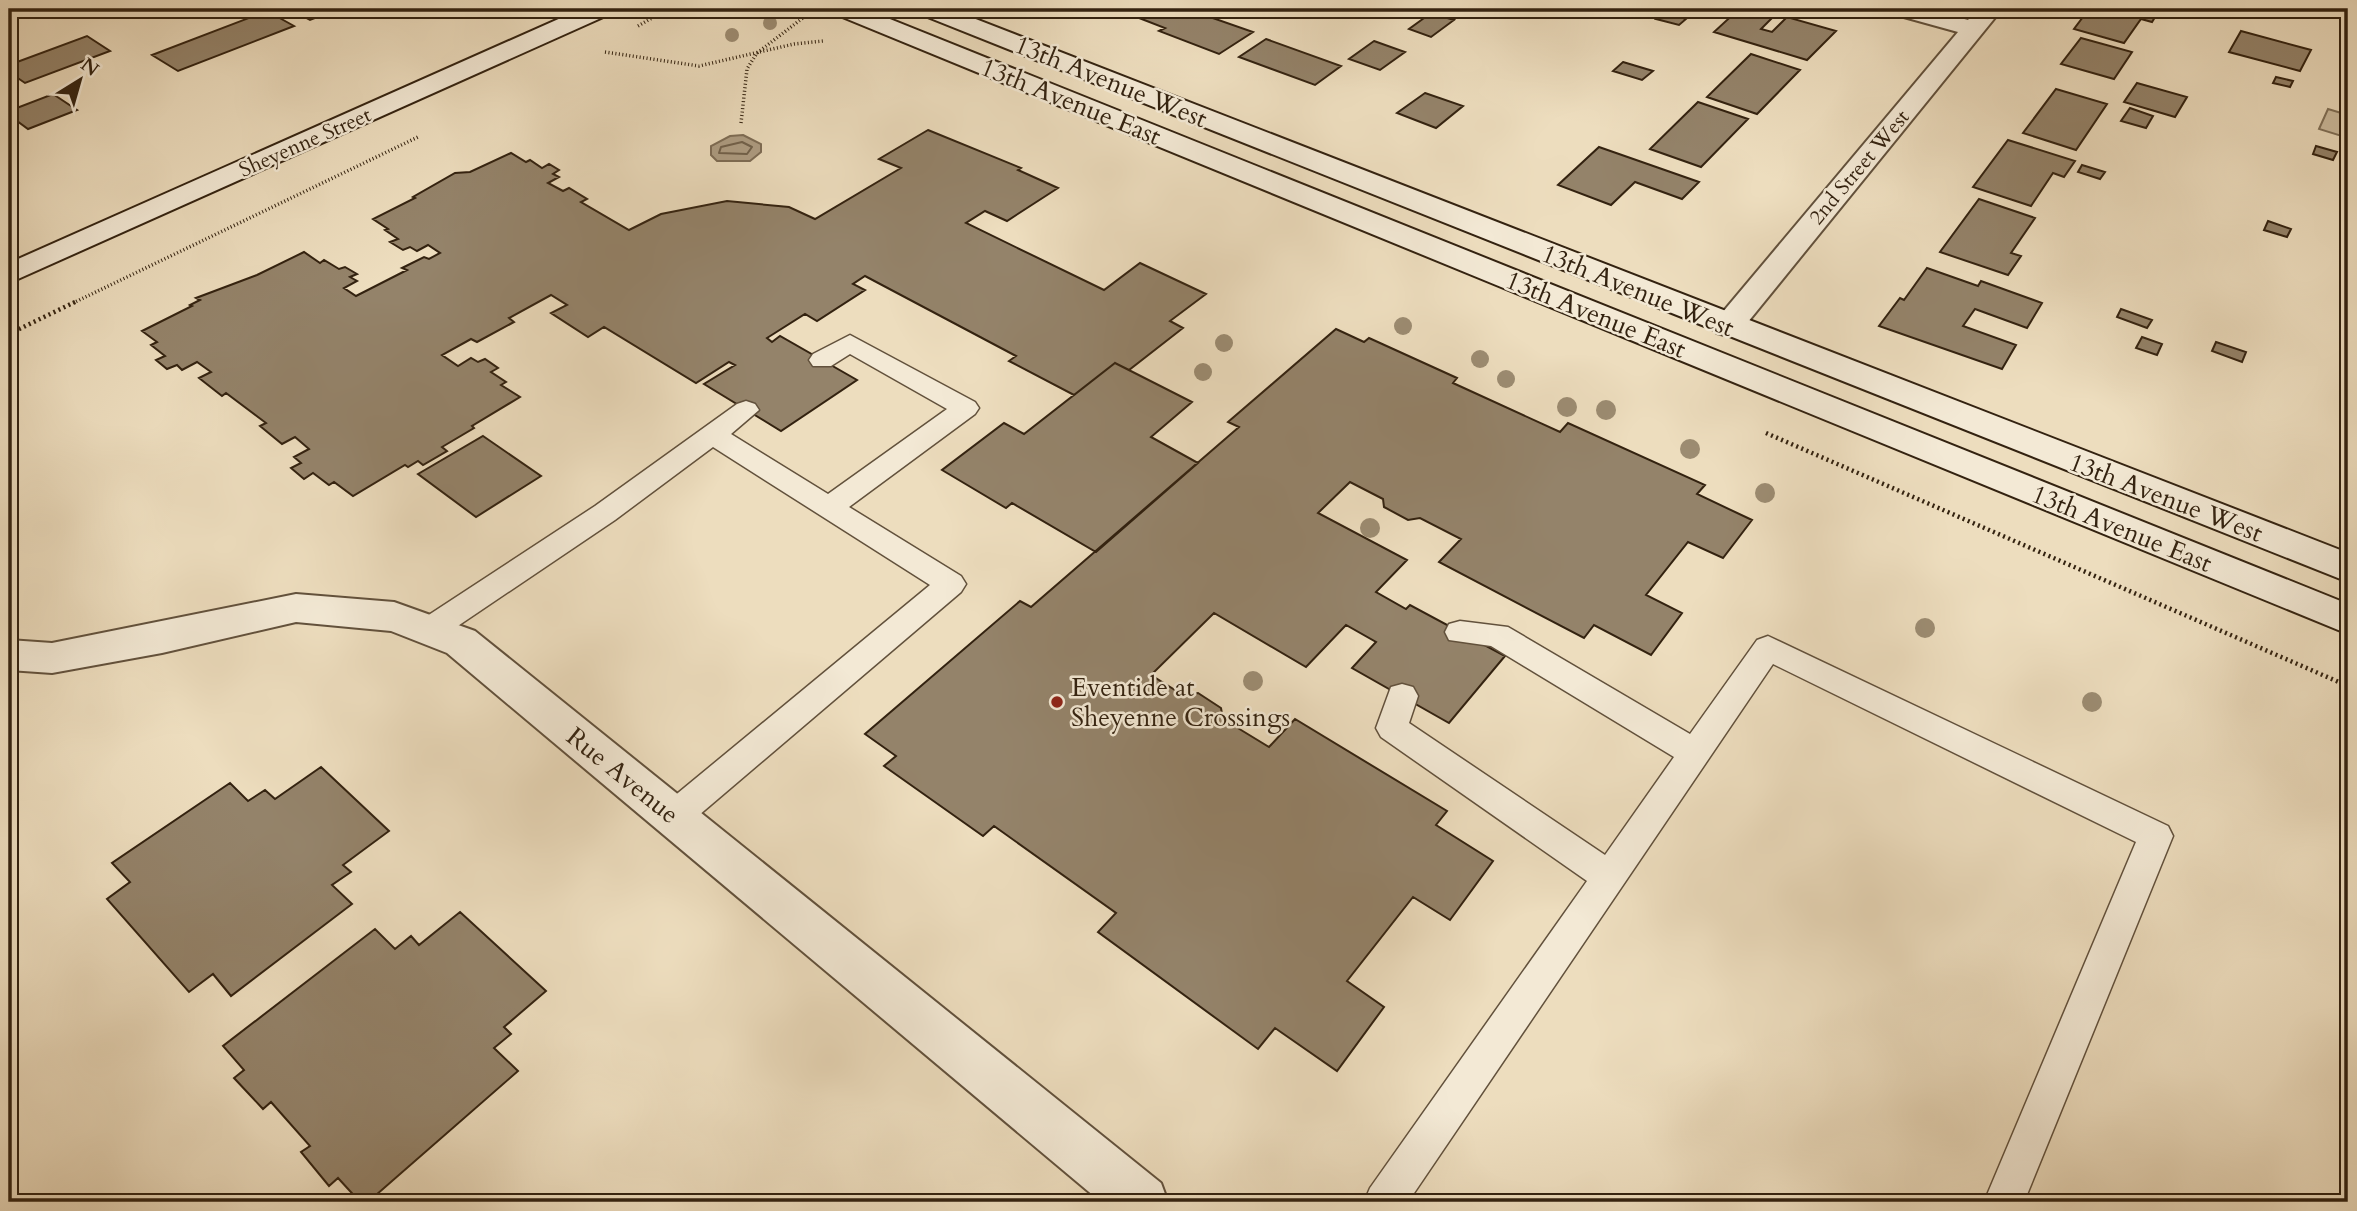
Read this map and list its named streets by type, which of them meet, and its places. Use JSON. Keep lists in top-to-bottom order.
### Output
{
  "streets": {
    "main road": [
      "13th Avenue West",
      "13th Avenue East",
      "Sheyenne Street",
      "2nd Street West",
      "Rue Avenue"
    ]
  },
  "crossings": [
    ["13th Avenue West", "2nd Street West"]
  ],
  "places": ["Eventide at Sheyenne Crossings"],
  "north": "top right"
}
